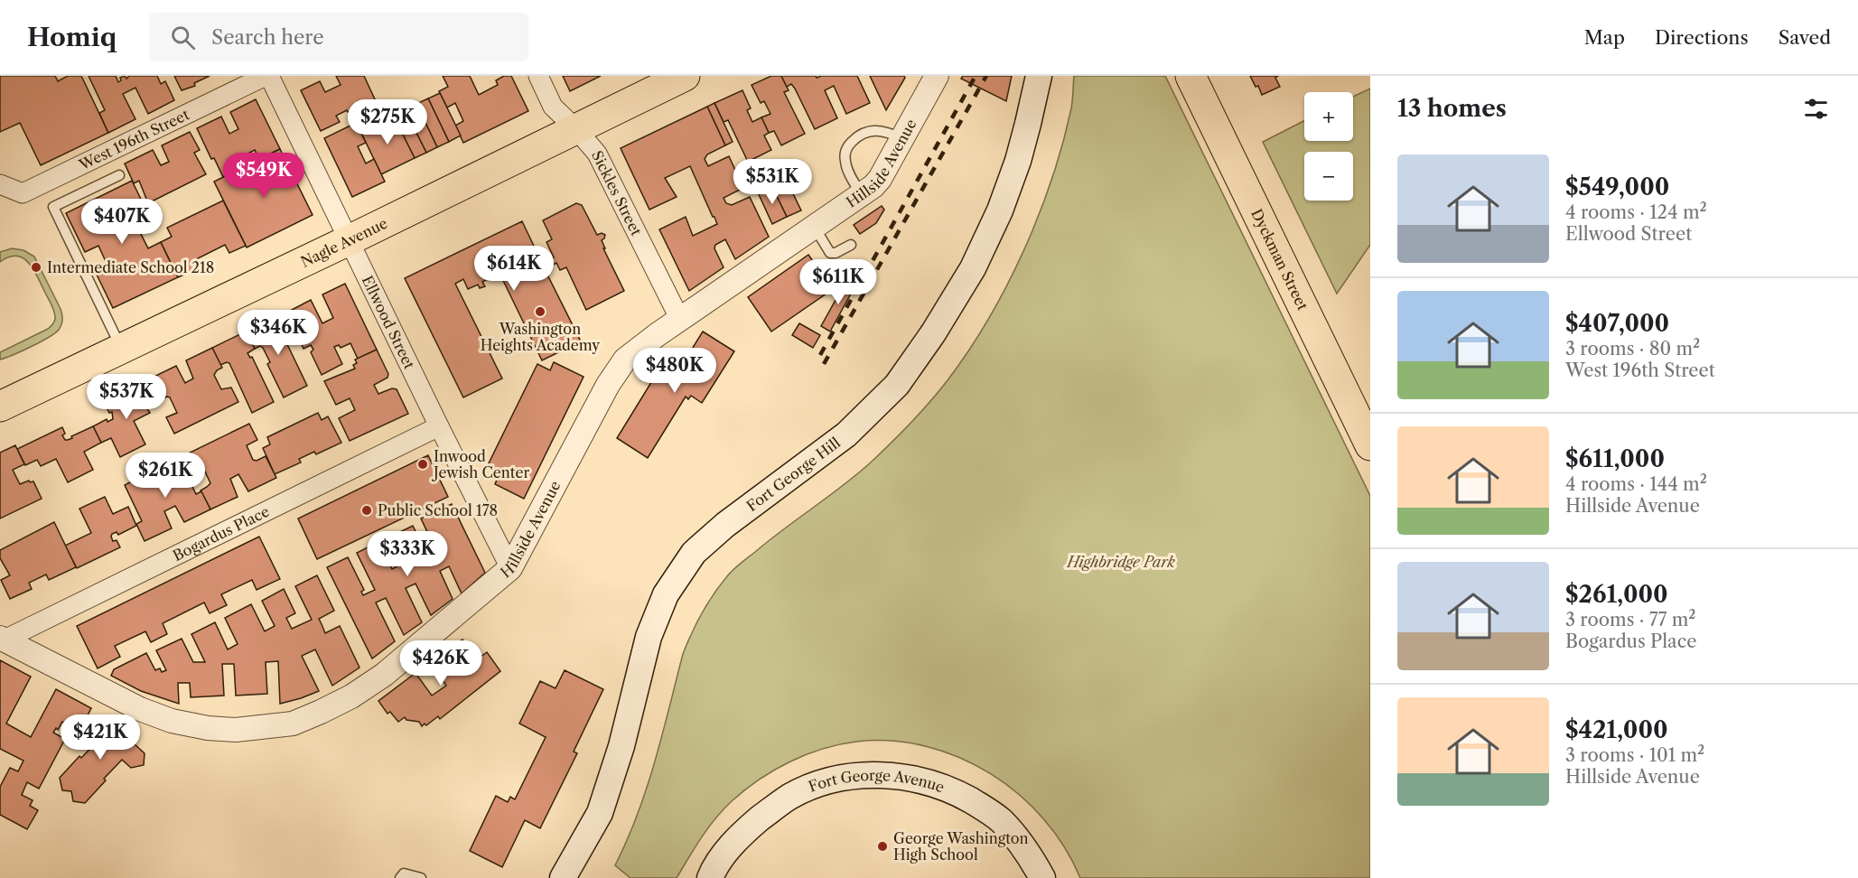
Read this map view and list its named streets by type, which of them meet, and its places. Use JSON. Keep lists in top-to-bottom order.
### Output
{
  "streets": {
    "main road": [
      "Nagle Avenue",
      "Dyckman Street",
      "Fort George Hill",
      "Fort George Avenue"
    ],
    "street": [
      "West 196th Street",
      "Hillside Avenue",
      "Sickles Street",
      "Ellwood Street",
      "Bogardus Place"
    ]
  },
  "crossings": [
    ["West 196th Street", "Ellwood Street"],
    ["Hillside Avenue", "Sickles Street"],
    ["Hillside Avenue", "Ellwood Street"],
    ["Hillside Avenue", "Bogardus Place"],
    ["Sickles Street", "Nagle Avenue"],
    ["Nagle Avenue", "Ellwood Street"],
    ["Ellwood Street", "Bogardus Place"]
  ],
  "parks": ["Highbridge Park"],
  "places": [
    "Intermediate School 218",
    "Washington Heights Academy",
    "Inwood Jewish Center",
    "Public School 178",
    "George Washington High School"
  ],
  "page": {
    "header": "Homiq",
    "search": "Search here",
    "nav": ["Map", "Directions", "Saved"],
    "heading": "13 homes",
    "map_buttons": ["+", "−"],
    "price": [
      "$275K",
      "$549K",
      "$531K",
      "$407K",
      "$614K",
      "$611K",
      "$346K",
      "$480K",
      "$537K",
      "$261K",
      "$333K",
      "$426K",
      "$421K"
    ],
    "list": [
      {
        "name": "$549,000",
        "note": "4 rooms · 124 m² · Ellwood Street"
      },
      {
        "name": "$407,000",
        "note": "3 rooms · 80 m² · West 196th Street"
      },
      {
        "name": "$611,000",
        "note": "4 rooms · 144 m² · Hillside Avenue"
      },
      {
        "name": "$261,000",
        "note": "3 rooms · 77 m² · Bogardus Place"
      },
      {
        "name": "$421,000",
        "note": "3 rooms · 101 m² · Hillside Avenue"
      }
    ]
  }
}
